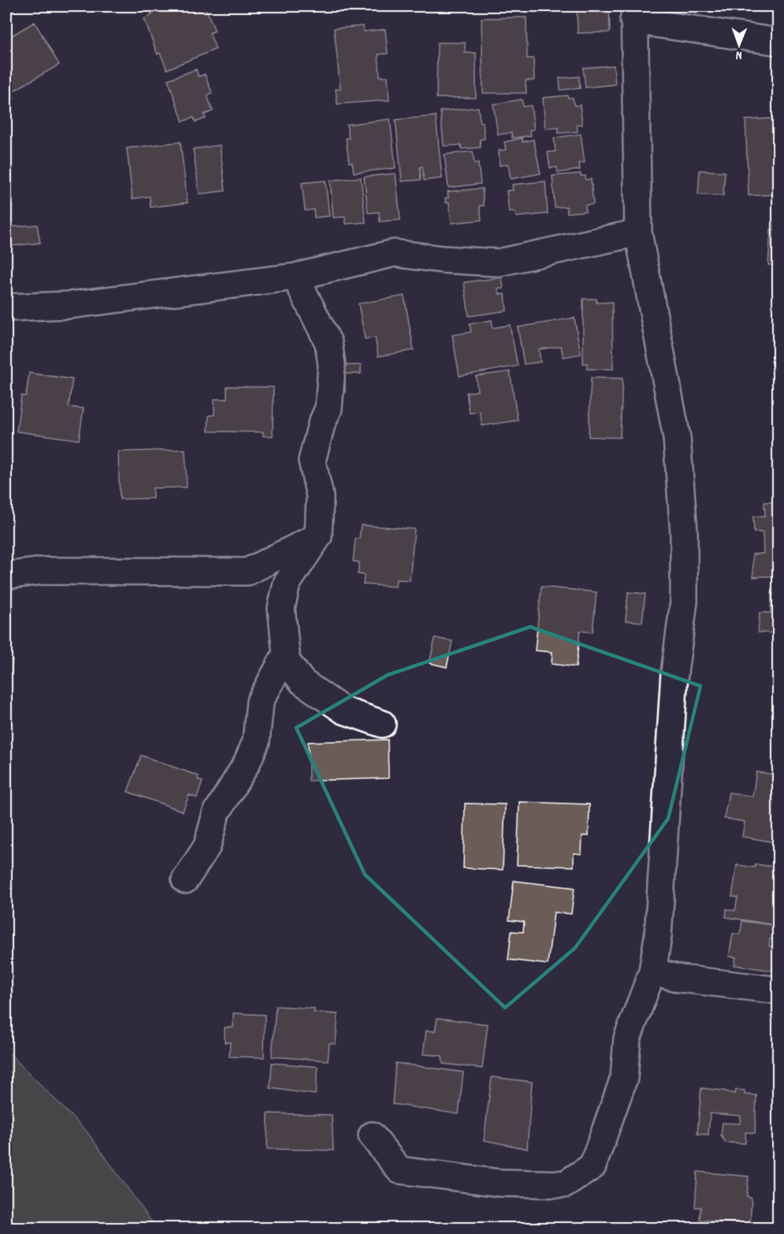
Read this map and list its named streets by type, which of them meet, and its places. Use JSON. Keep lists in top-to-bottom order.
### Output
{
  "north": "bottom"
}
